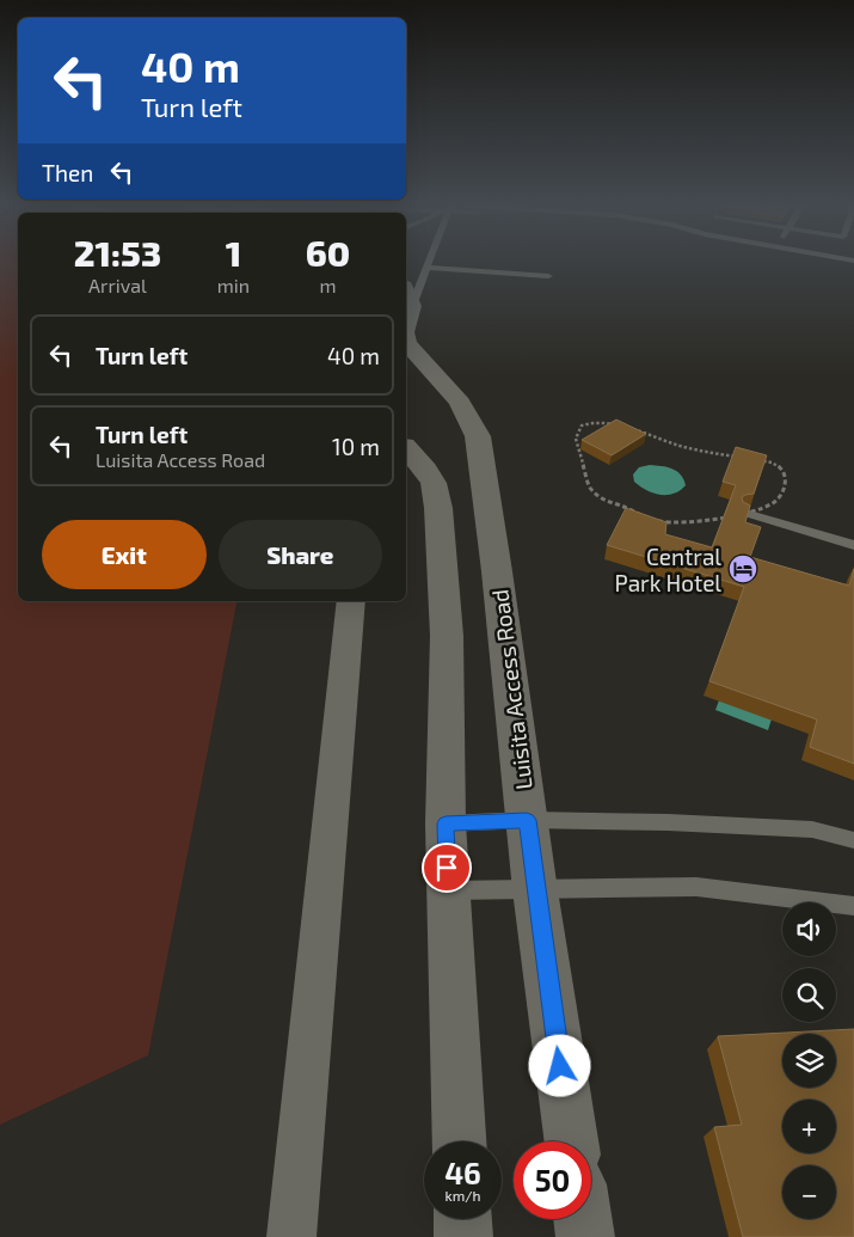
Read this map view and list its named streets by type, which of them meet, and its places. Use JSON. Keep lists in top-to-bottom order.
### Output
{
  "streets": {
    "main road": ["Luisita Access Road"]
  },
  "places": {
    "hotel": ["Central Park Hotel"]
  },
  "page": {
    "turn": ["40 m", "Turn left"],
    "then": "Then",
    "eta": [
      "21:53",
      "Arrival",
      "1",
      "min",
      "60",
      "m"
    ],
    "list": [
      {
        "name": "Turn left",
        "value": "40 m"
      },
      {
        "name": "Turn left",
        "note": "Luisita Access Road",
        "value": "10 m"
      }
    ],
    "buttons": ["Exit", "Share"],
    "map_buttons": ["+", "−"],
    "speed": "46 km/h",
    "limit": "50"
  }
}
